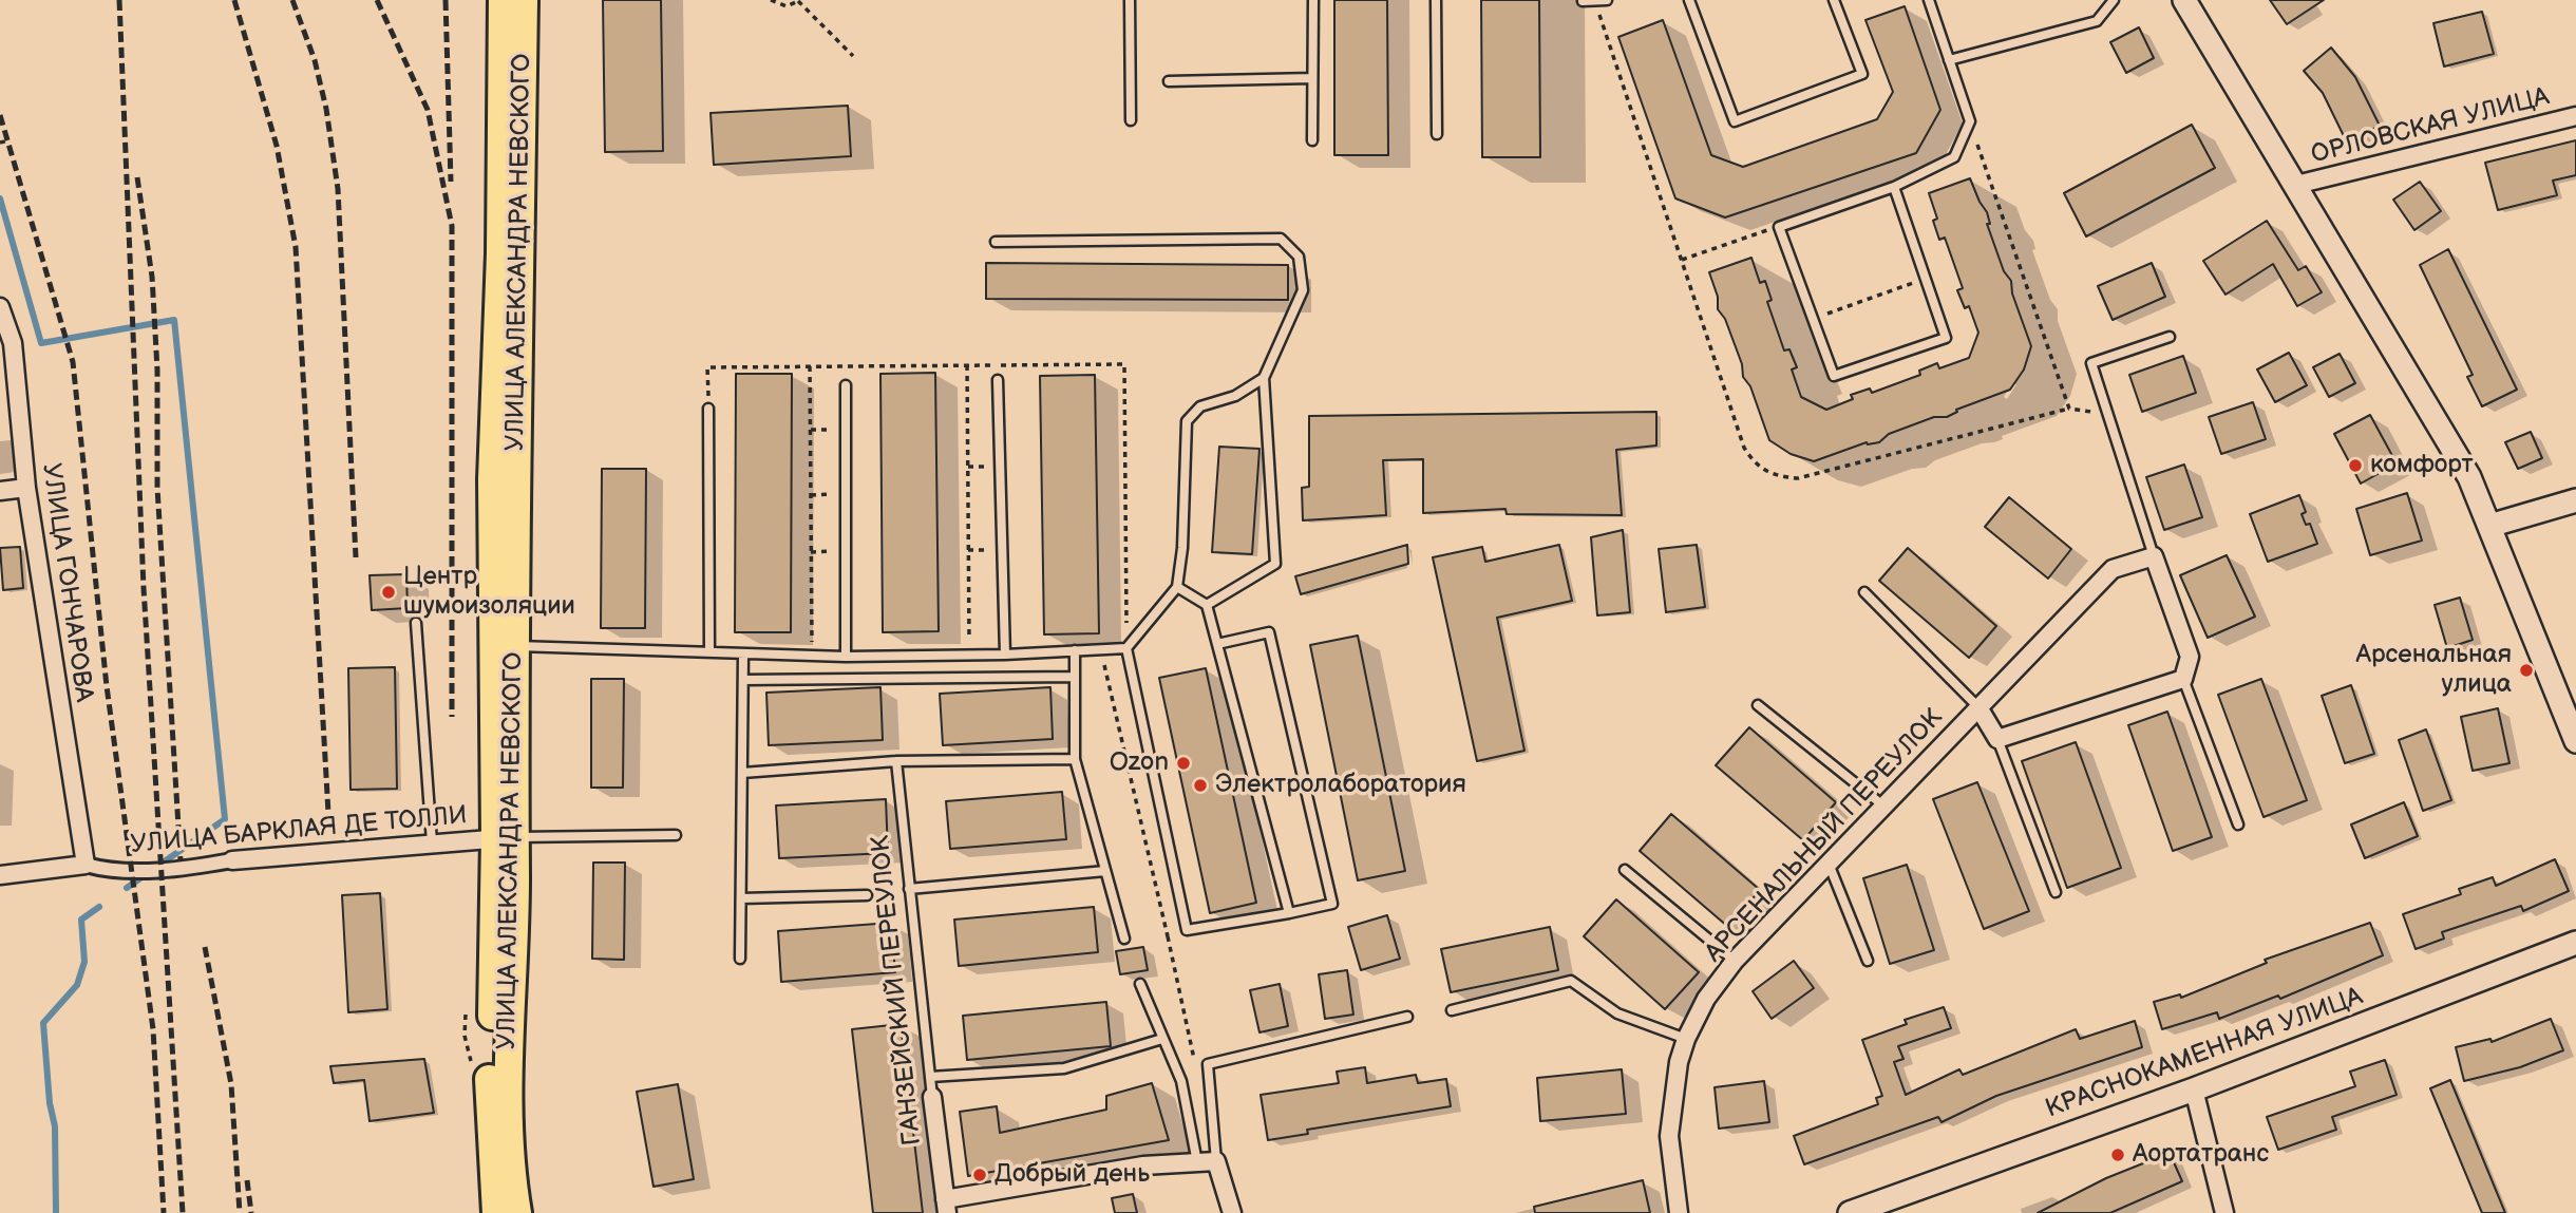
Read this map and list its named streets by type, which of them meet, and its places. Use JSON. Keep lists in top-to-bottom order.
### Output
{
  "streets": {
    "main road": ["УЛИЦА АЛЕКСАНДРА НЕВСКОГО"],
    "street": [
      "ОРЛОВСКАЯ УЛИЦА",
      "УЛИЦА ГОНЧАРОВА",
      "УЛИЦА БАРКЛАЯ ДЕ ТОЛЛИ",
      "АРСЕНАЛЬНЫЙ ПЕРЕУЛОК",
      "ГАНЗЕЙСКИЙ ПЕРЕУЛОК",
      "КРАСНОКАМЕННАЯ УЛИЦА"
    ]
  },
  "crossings": [
    ["УЛИЦА АЛЕКСАНДРА НЕВСКОГО", "УЛИЦА БАРКЛАЯ ДЕ ТОЛЛИ"],
    ["УЛИЦА ГОНЧАРОВА", "УЛИЦА БАРКЛАЯ ДЕ ТОЛЛИ"]
  ],
  "places": [
    "комфорт",
    "Центр шумоизоляции",
    "Арсенальная улица",
    "Ozon",
    "Электролаборатория",
    "Аортатранс",
    "Добрый день"
  ]
}
